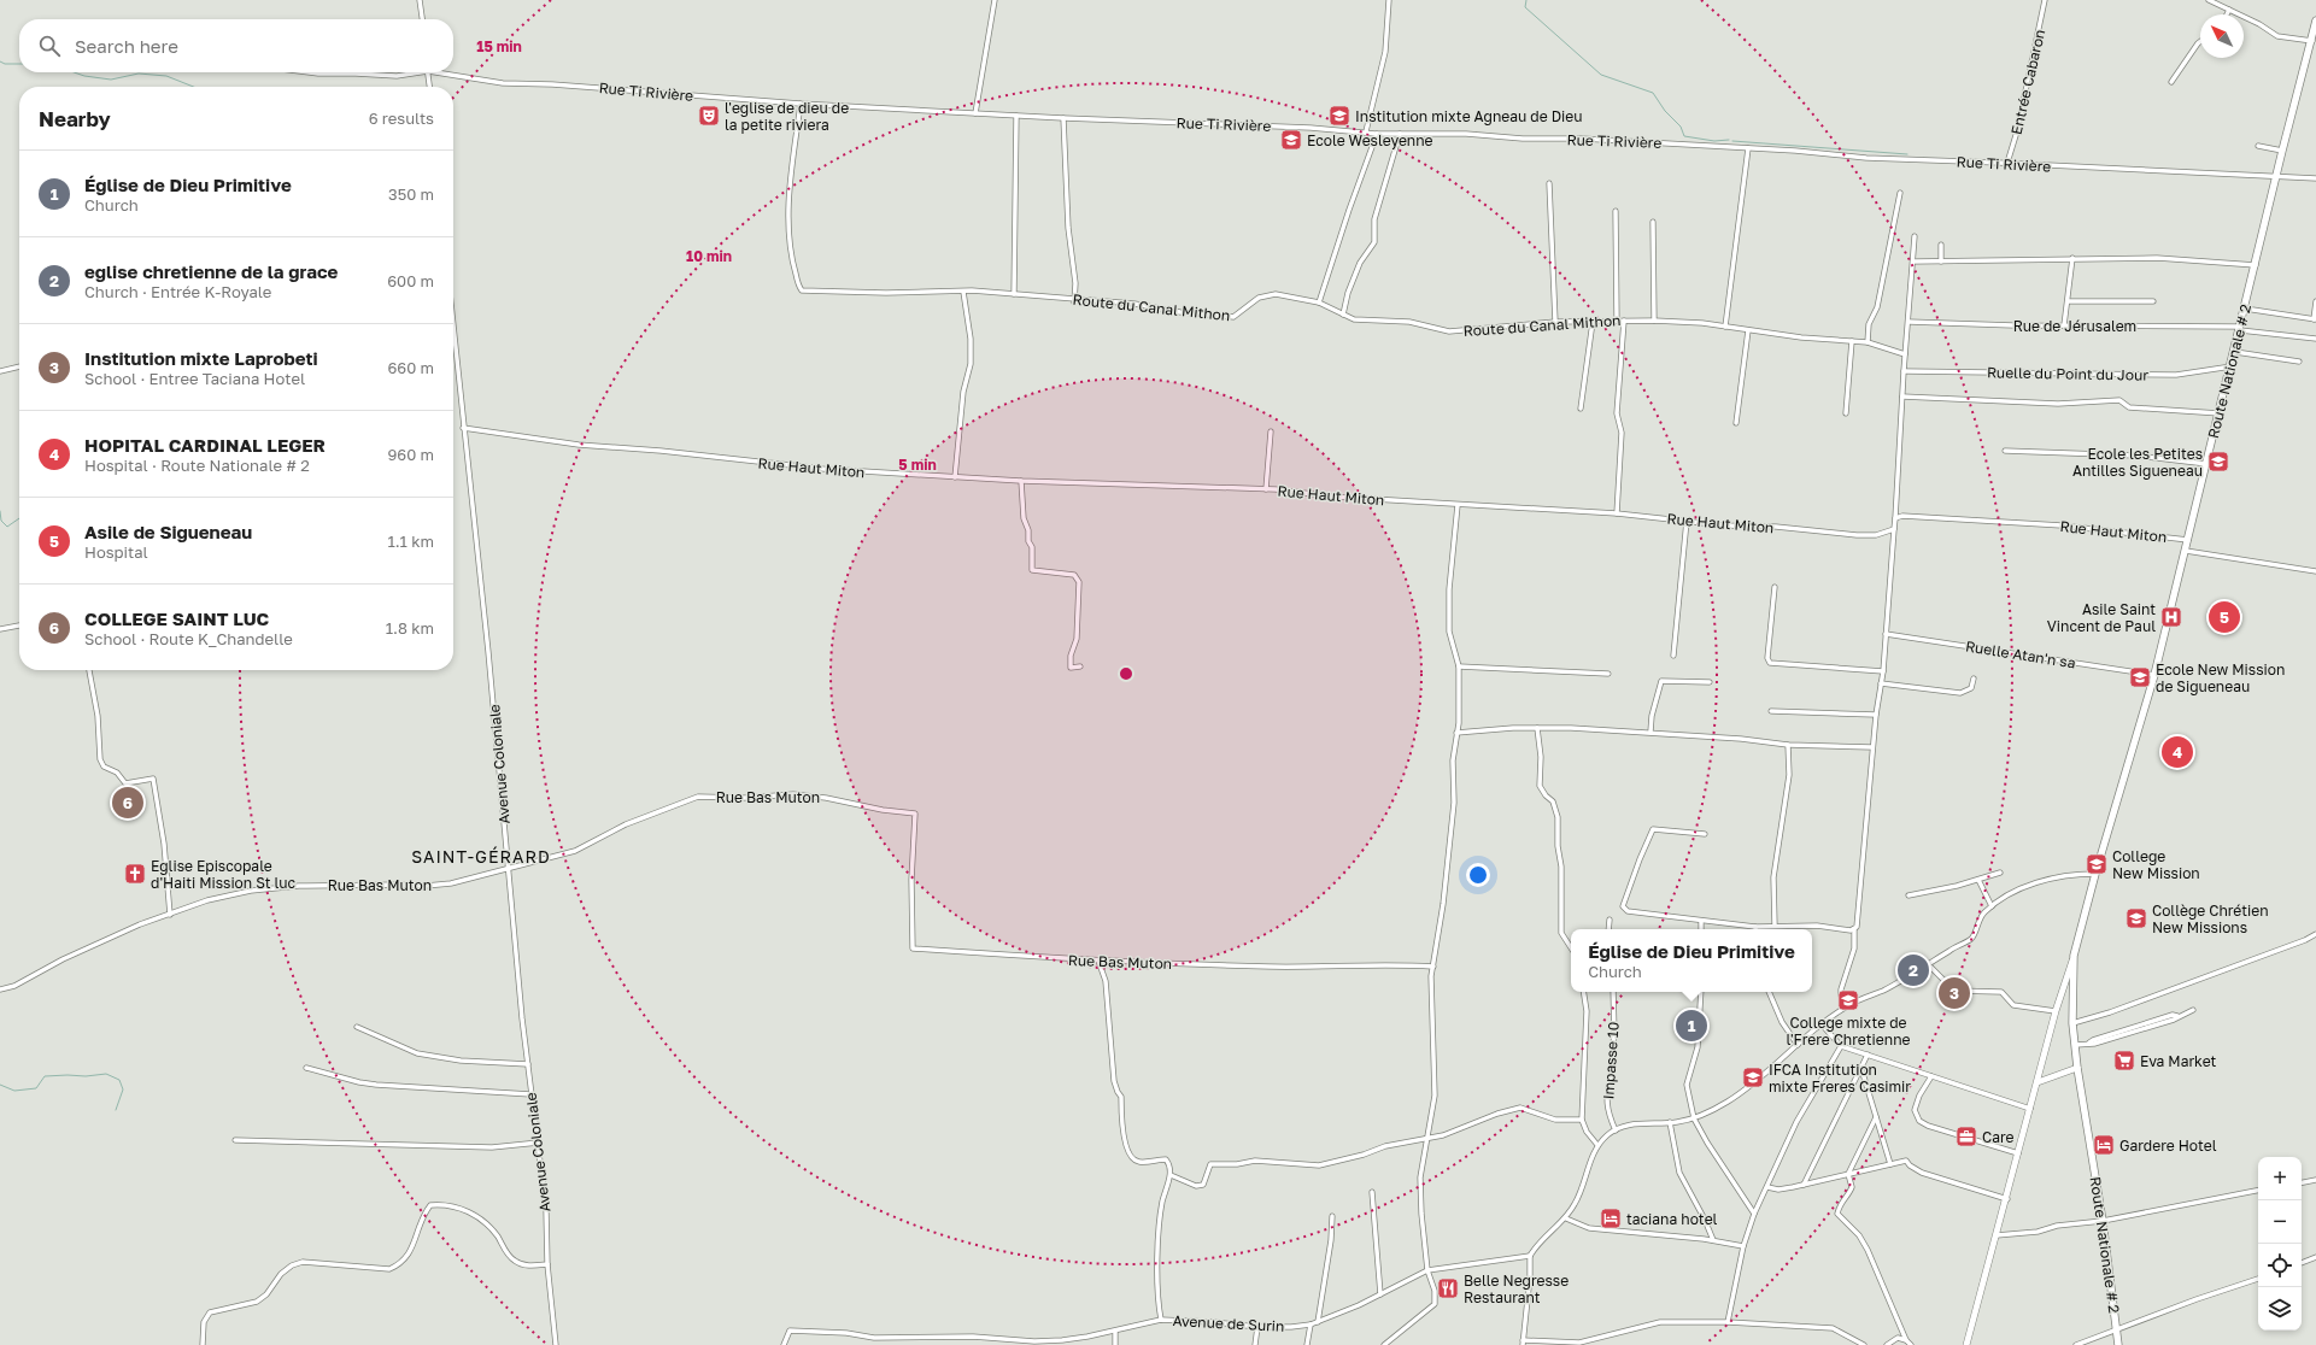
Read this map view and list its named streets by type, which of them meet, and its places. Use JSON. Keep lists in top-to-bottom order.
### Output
{
  "streets": {
    "main road": ["Route Nationale # 2"],
    "street": [
      "Entrée Cabaron",
      "Rue Ti Rivière",
      "Route du Canal Mithon",
      "Rue de Jérusalem",
      "Ruelle du Point du Jour",
      "Rue Haut Miton",
      "Ruelle Atan'n sa",
      "Avenue Coloniale",
      "Rue Bas Muton",
      "Impasse 10",
      "Avenue de Surin"
    ]
  },
  "crossings": [
    ["Entrée Cabaron", "Rue Ti Rivière"],
    ["Rue Ti Rivière", "Route du Canal Mithon"],
    ["Rue Ti Rivière", "Route Nationale # 2"],
    ["Rue de Jérusalem", "Route Nationale # 2"],
    ["Route Nationale # 2", "Ruelle du Point du Jour"],
    ["Route Nationale # 2", "Rue Haut Miton"],
    ["Route Nationale # 2", "Ruelle Atan'n sa"],
    ["Rue Haut Miton", "Avenue Coloniale"],
    ["Avenue Coloniale", "Rue Bas Muton"]
  ],
  "districts": ["SAINT-GÉRARD"],
  "places": {
    "theatre": ["l'eglise de dieu de la petite riviera"],
    "school or university": [
      "Institution mixte Agneau de Dieu",
      "Ecole Wesleyenne",
      "Ecole les Petites Antilles Sigueneau",
      "Ecole New Mission de Sigueneau",
      "College New Mission",
      "Collège Chrétien New Missions",
      "College mixte de l'Frere Chretienne",
      "IFCA Institution mixte Freres Casimir"
    ],
    "hospital": ["Asile Saint Vincent de Paul"],
    "church": ["Eglise Episcopale d'Haiti Mission St luc"],
    "supermarket": ["Eva Market"],
    "office": ["Care"],
    "hotel": ["Gardere Hotel", "taciana hotel"],
    "restaurant": ["Belle Negresse Restaurant"]
  },
  "north": "top left",
  "page": {
    "search": "Search here",
    "heading": ["Nearby", "6 results"],
    "list": [
      {
        "mark": "1",
        "name": "Église de Dieu Primitive",
        "note": "Church",
        "value": "350 m"
      },
      {
        "mark": "2",
        "name": "eglise chretienne de la grace",
        "note": "Church · Entrée K-Royale",
        "value": "600 m"
      },
      {
        "mark": "3",
        "name": "Institution mixte Laprobeti",
        "note": "School · Entree Taciana Hotel",
        "value": "660 m"
      },
      {
        "mark": "4",
        "name": "HOPITAL CARDINAL LEGER",
        "note": "Hospital · Route Nationale # 2",
        "value": "960 m"
      },
      {
        "mark": "5",
        "name": "Asile de Sigueneau",
        "note": "Hospital",
        "value": "1.1 km"
      },
      {
        "mark": "6",
        "name": "COLLEGE SAINT LUC",
        "note": "School · Route K_Chandelle",
        "value": "1.8 km"
      }
    ],
    "pins": [
      "5",
      "4",
      "6",
      "2",
      "3",
      "1"
    ],
    "popup": ["Église de Dieu Primitive", "Church"],
    "map_buttons": ["+", "−"]
  },
  "rings": ["15 min", "10 min", "5 min"]
}
